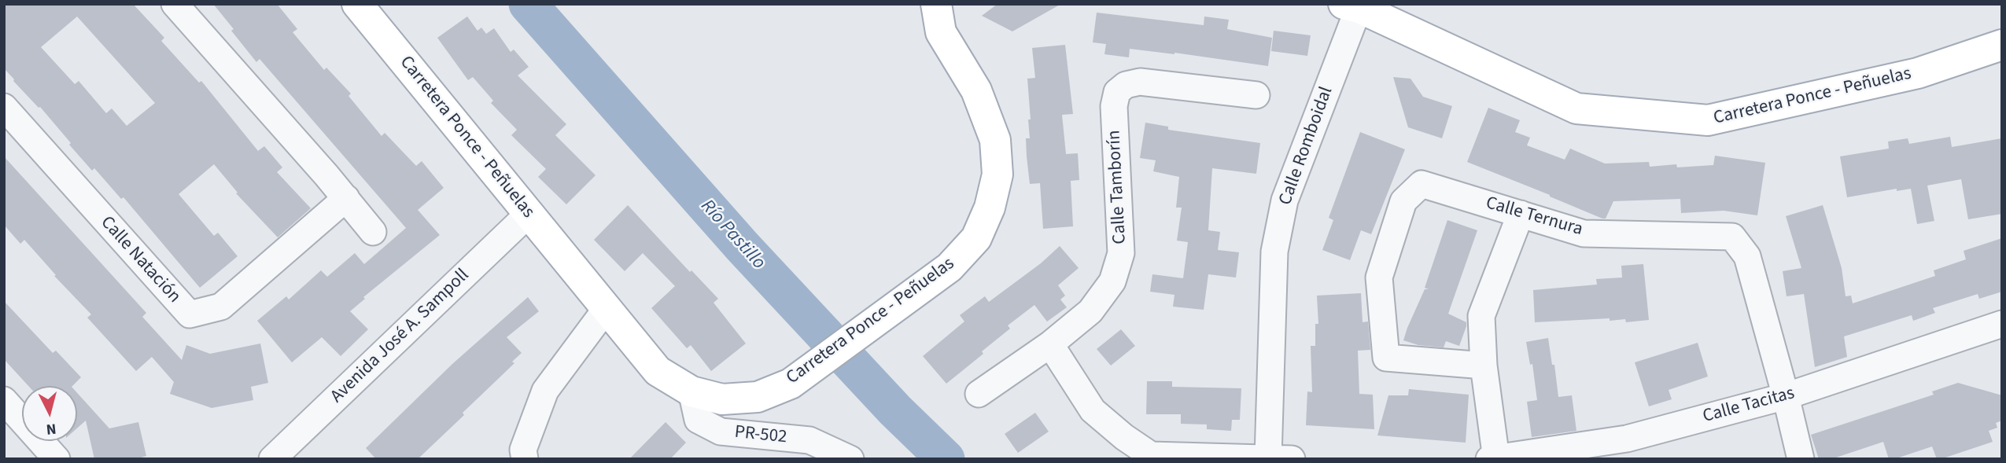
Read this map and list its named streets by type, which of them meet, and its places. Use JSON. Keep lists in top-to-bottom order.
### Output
{
  "streets": {
    "main road": ["Carretera Ponce - Peñuelas"],
    "street": [
      "Calle Romboidal",
      "Calle Tamborín",
      "Calle Ternura",
      "Calle Natación",
      "Avenida José A. Sampoll",
      "Calle Tacitas",
      "PR-502"
    ]
  },
  "crossings": [
    ["Carretera Ponce - Peñuelas", "Calle Romboidal"],
    ["Carretera Ponce - Peñuelas", "Avenida José A. Sampoll"],
    ["Carretera Ponce - Peñuelas", "PR-502"],
    ["Calle Ternura", "Calle Tacitas"]
  ],
  "water": ["Río Pastillo"],
  "north": "bottom"
}
